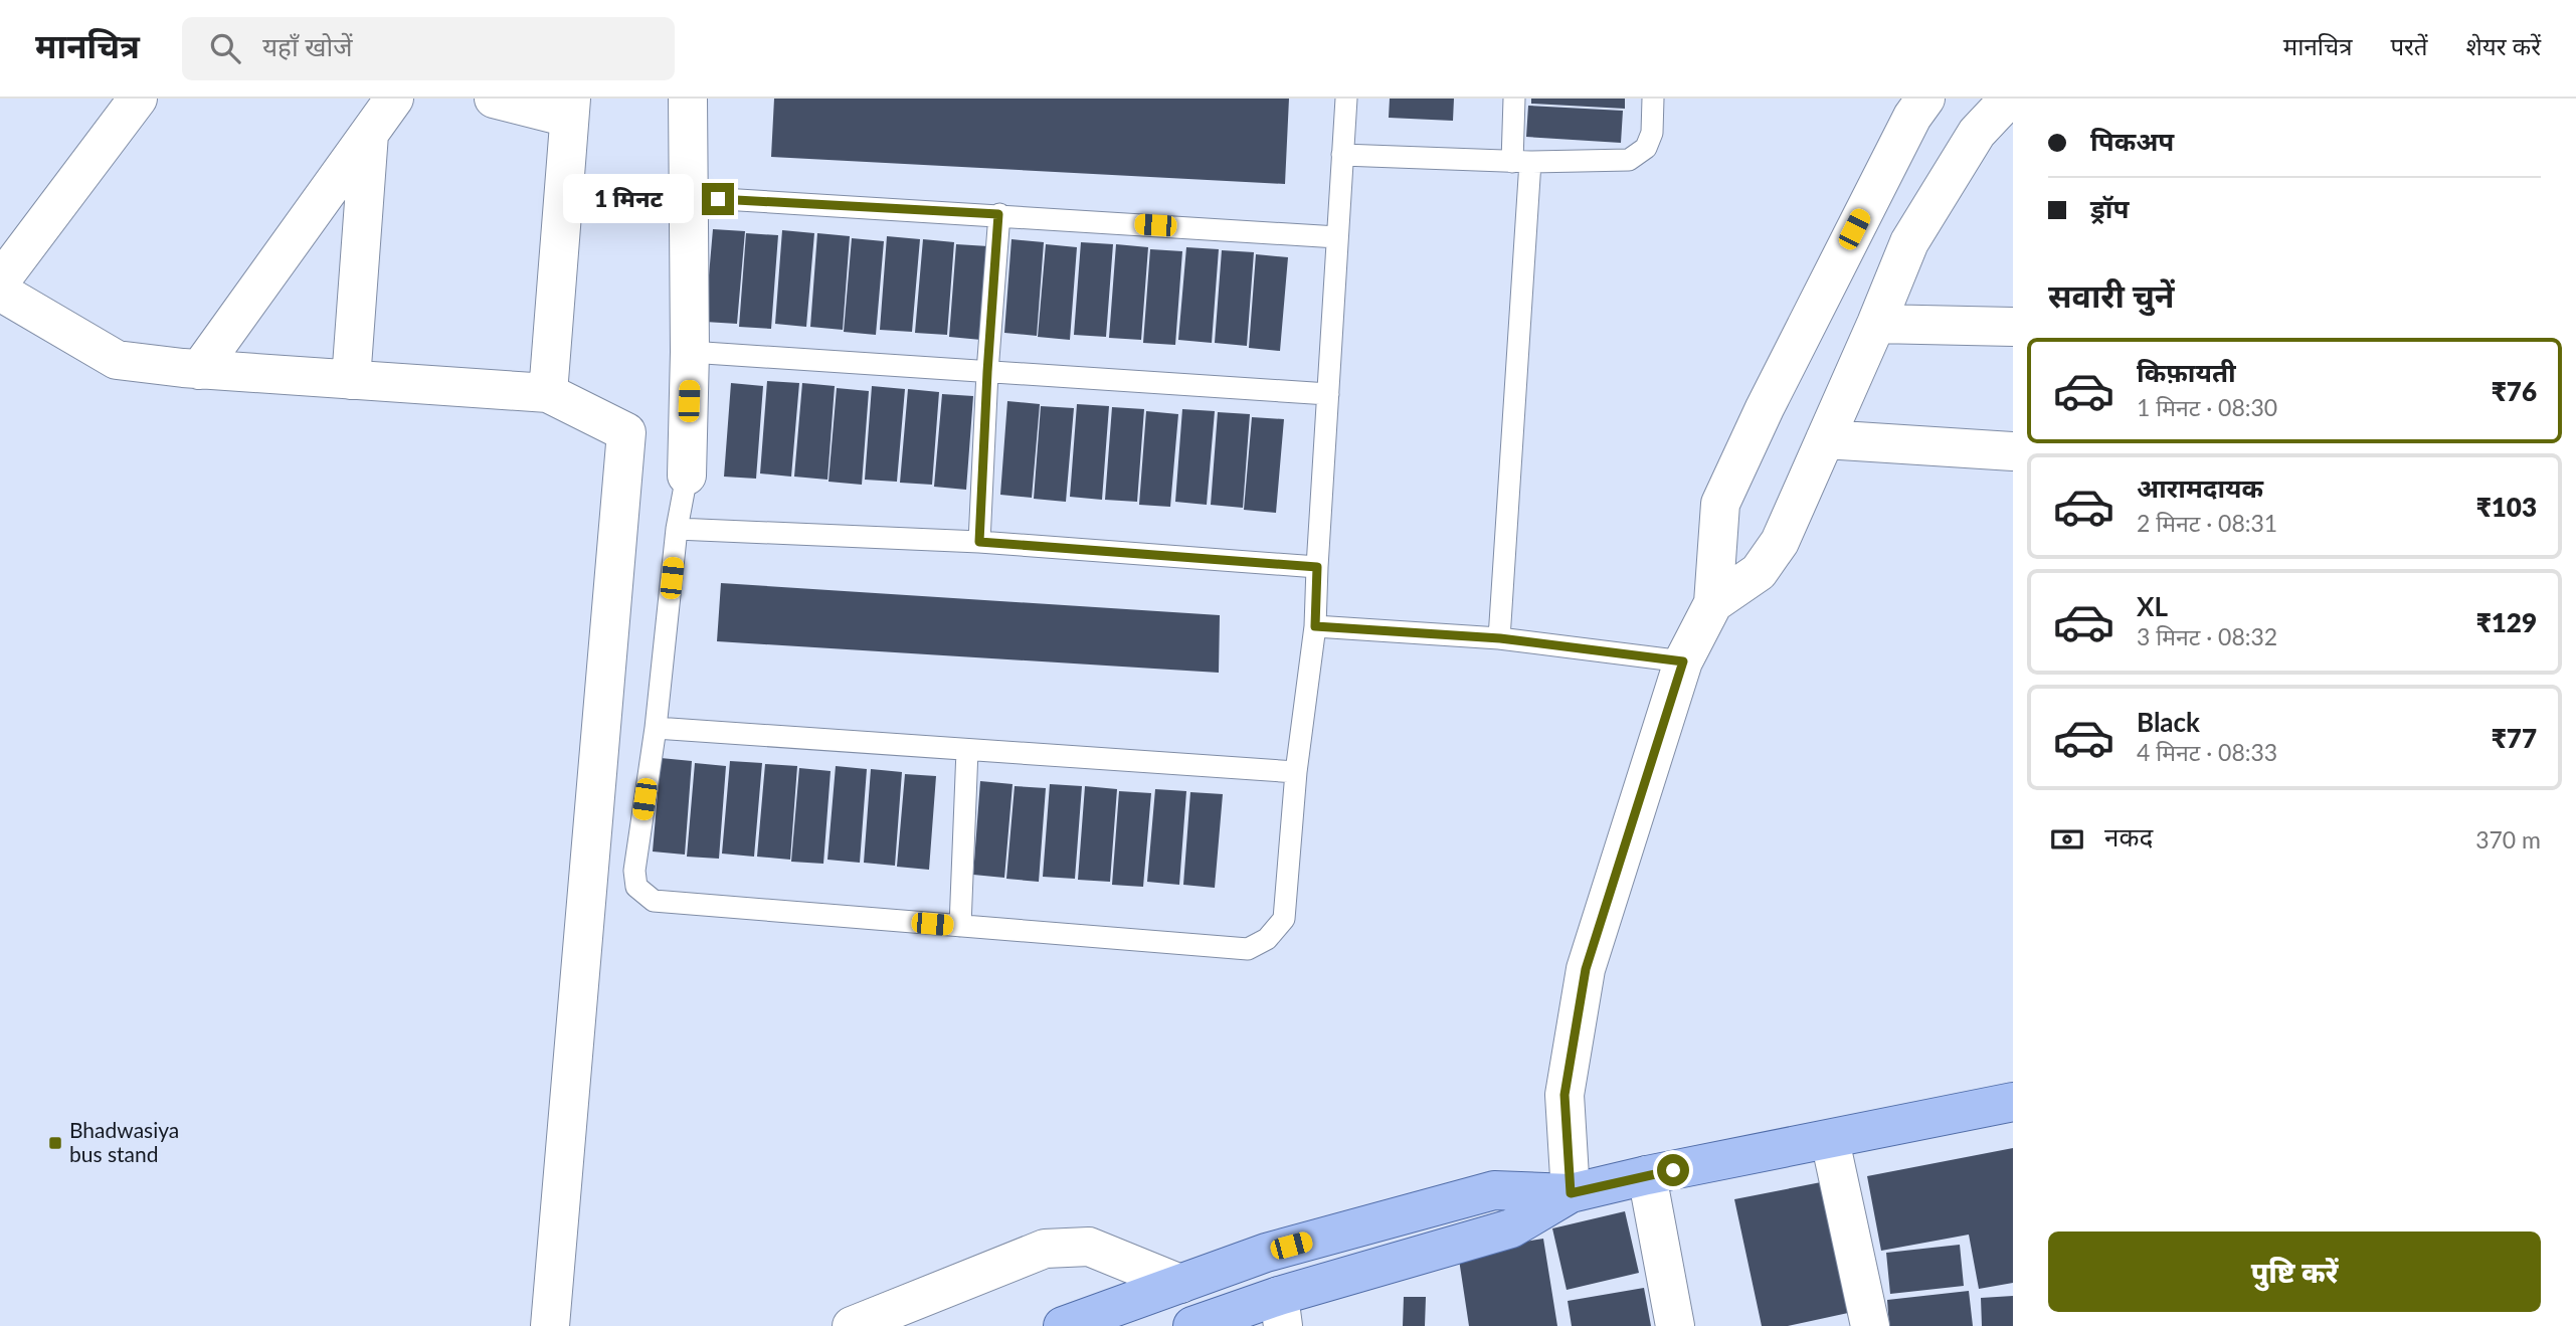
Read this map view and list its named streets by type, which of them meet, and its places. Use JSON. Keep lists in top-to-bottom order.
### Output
{
  "places": {
    "transit": ["Bhadwasiya bus stand"]
  },
  "page": {
    "header": "मानचित्र",
    "search": "यहाँ खोजें",
    "nav": ["मानचित्र", "परतें", "शेयर करें"],
    "banner": ["पिकअप", "ड्रॉप"],
    "bubble": "1 मिनट",
    "heading": "सवारी चुनें",
    "list": [
      {
        "name": "किफ़ायती",
        "note": "1 मिनट · 08:30",
        "value": "₹76"
      },
      {
        "name": "आरामदायक",
        "note": "2 मिनट · 08:31",
        "value": "₹103"
      },
      {
        "name": "XL",
        "note": "3 मिनट · 08:32",
        "value": "₹129"
      },
      {
        "name": "Black",
        "note": "4 मिनट · 08:33",
        "value": "₹77"
      }
    ],
    "pay": ["नकद", "370 m"],
    "buttons": "पुष्टि करें"
  }
}
